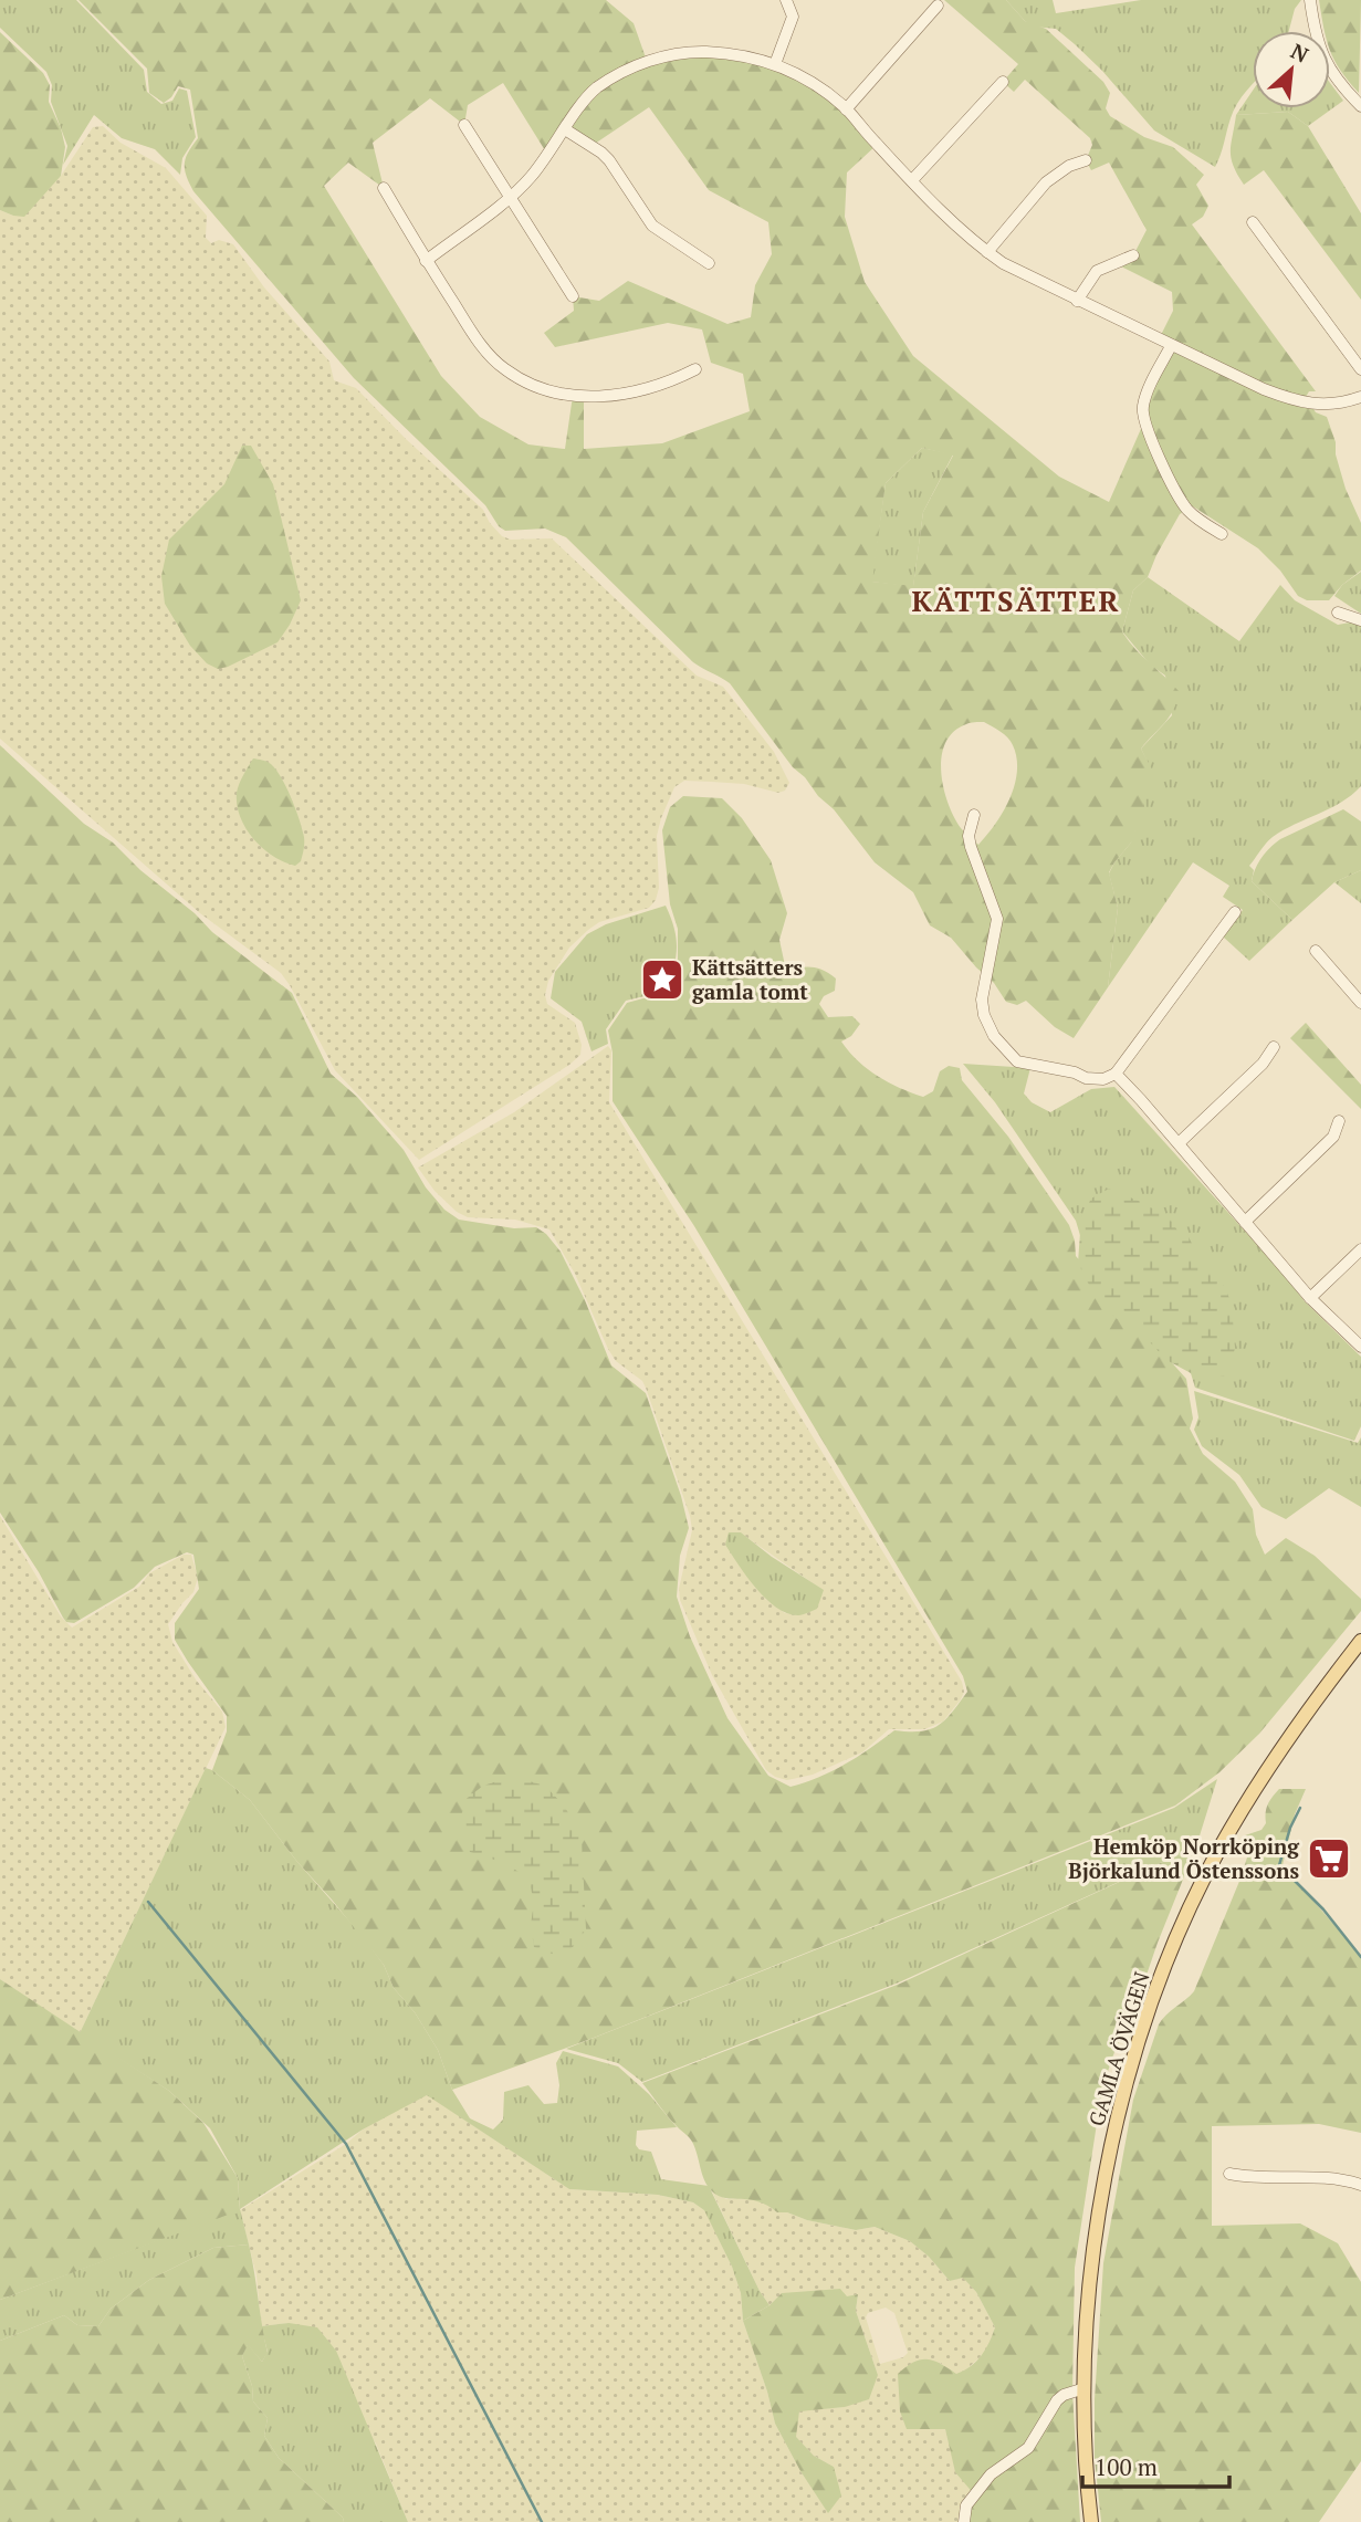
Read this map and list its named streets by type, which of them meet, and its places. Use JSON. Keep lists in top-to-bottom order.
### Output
{
  "streets": {
    "main road": ["GAMLA ÖVÄGEN"]
  },
  "districts": ["KÄTTSÄTTER"],
  "places": {
    "place": ["Kättsätters gamla tomt"],
    "supermarket": ["Hemköp Norrköping Björkalund Östenssons"]
  },
  "scale_bar": "100 m",
  "north": "top right"
}
